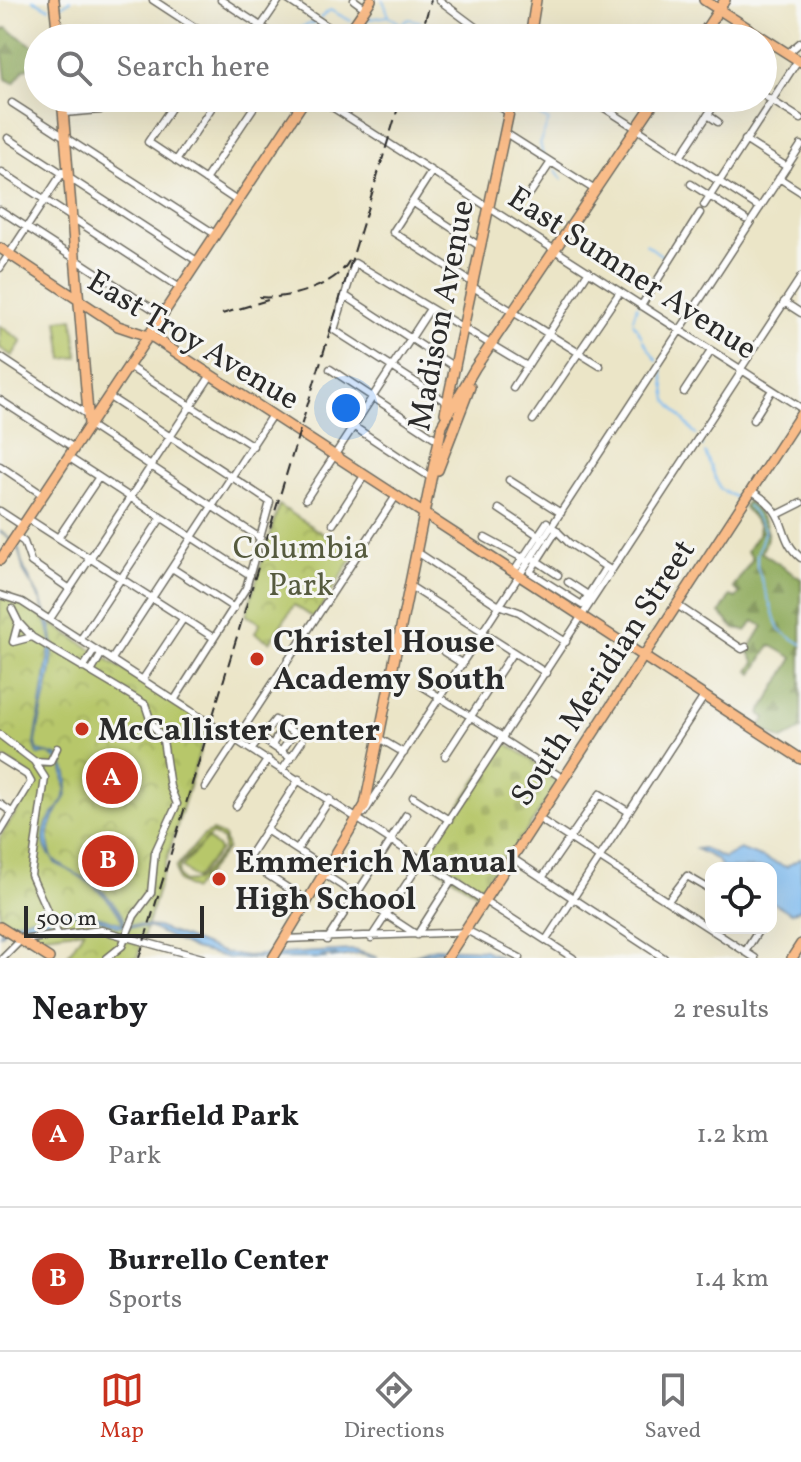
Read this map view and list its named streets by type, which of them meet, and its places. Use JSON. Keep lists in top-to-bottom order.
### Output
{
  "streets": {
    "main road": ["Madison Avenue", "East Troy Avenue", "South Meridian Street"],
    "street": ["East Sumner Avenue"]
  },
  "crossings": [
    ["East Sumner Avenue", "Madison Avenue"],
    ["Madison Avenue", "East Troy Avenue"],
    ["East Troy Avenue", "South Meridian Street"]
  ],
  "parks": ["Columbia Park"],
  "places": ["Christel House Academy South", "McCallister Center", "Emmerich Manual High School"],
  "scale_bar": "500 m",
  "page": {
    "search": "Search here",
    "pins": ["A", "B"],
    "scale": "500 m",
    "heading": ["Nearby", "2 results"],
    "list": [
      {
        "mark": "A",
        "name": "Garfield Park",
        "note": "Park",
        "value": "1.2 km"
      },
      {
        "mark": "B",
        "name": "Burrello Center",
        "note": "Sports",
        "value": "1.4 km"
      }
    ],
    "nav": ["Map", "Directions", "Saved"]
  }
}
